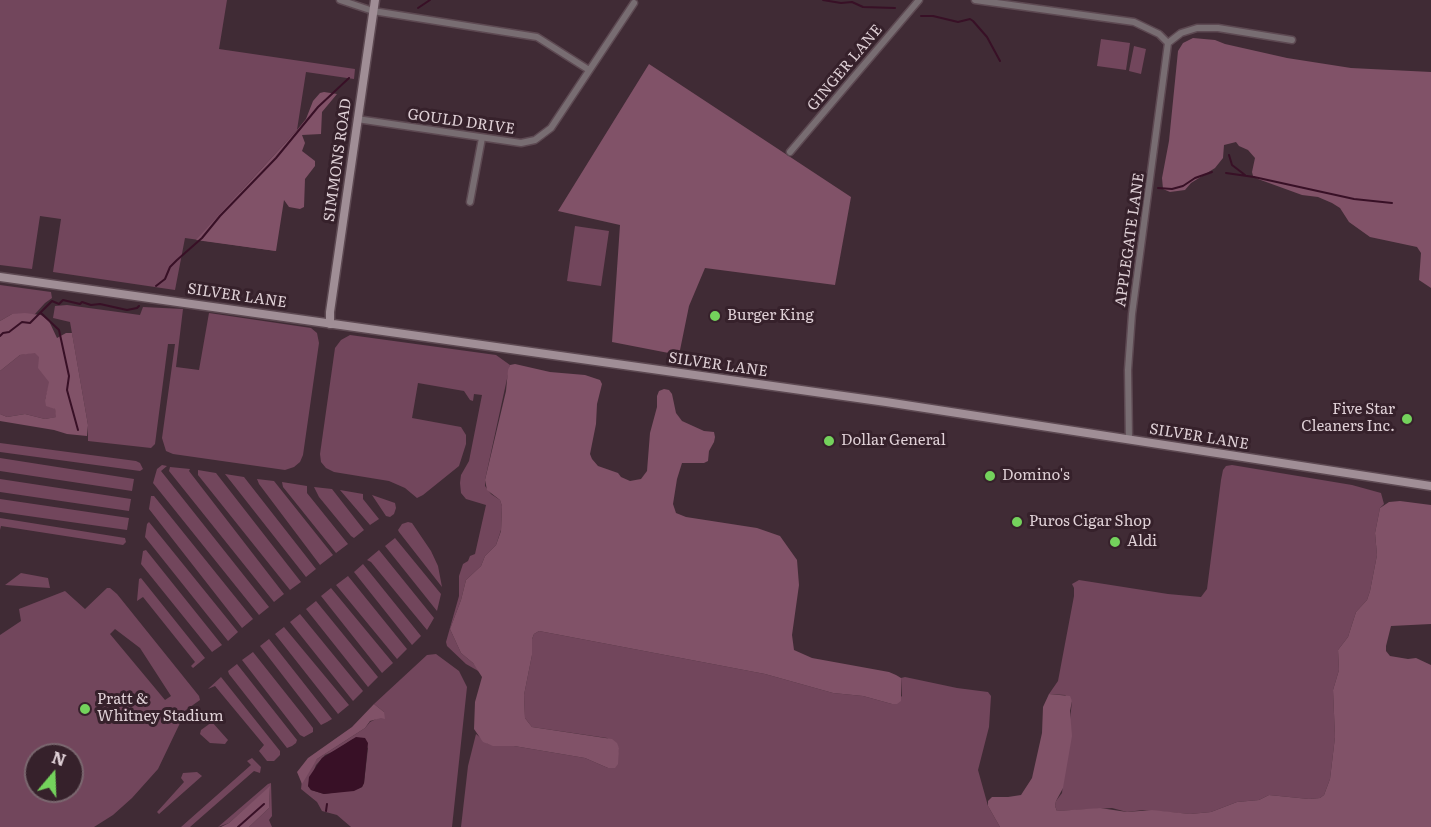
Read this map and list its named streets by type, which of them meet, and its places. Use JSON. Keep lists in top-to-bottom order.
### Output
{
  "streets": {
    "main road": ["SIMMONS ROAD", "SILVER LANE"],
    "street": ["GINGER LANE", "GOULD DRIVE", "APPLEGATE LANE"]
  },
  "crossings": [
    ["GOULD DRIVE", "SIMMONS ROAD"],
    ["SIMMONS ROAD", "SILVER LANE"],
    ["APPLEGATE LANE", "SILVER LANE"]
  ],
  "places": [
    "Burger King",
    "Five Star Cleaners Inc.",
    "Dollar General",
    "Domino's",
    "Puros Cigar Shop",
    "Aldi",
    "Pratt & Whitney Stadium"
  ],
  "north": "top"
}
